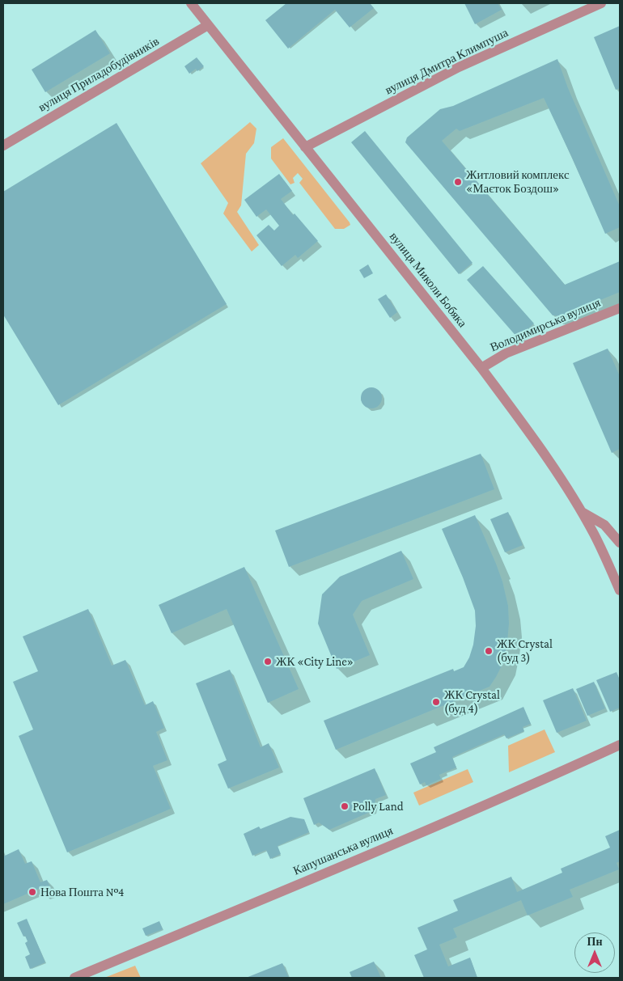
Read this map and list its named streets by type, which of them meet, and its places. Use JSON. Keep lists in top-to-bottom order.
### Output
{
  "streets": {
    "street": [
      "вулиця Дмитра Климпуша",
      "вулиця Приладобудівників",
      "вулиця Миколи Бобяка",
      "Володимирська вулиця",
      "Капушанська вулиця"
    ]
  },
  "crossings": [
    ["вулиця Дмитра Климпуша", "вулиця Миколи Бобяка"],
    ["вулиця Приладобудівників", "вулиця Миколи Бобяка"],
    ["вулиця Миколи Бобяка", "Володимирська вулиця"]
  ],
  "places": [
    "Житловий комплекс «Маєток Боздош»",
    "ЖК Crystal (буд 3)",
    "ЖК «City Line»",
    "ЖК Crystal (буд 4)",
    "Polly Land",
    "Нова Пошта №4"
  ],
  "north": "top"
}
